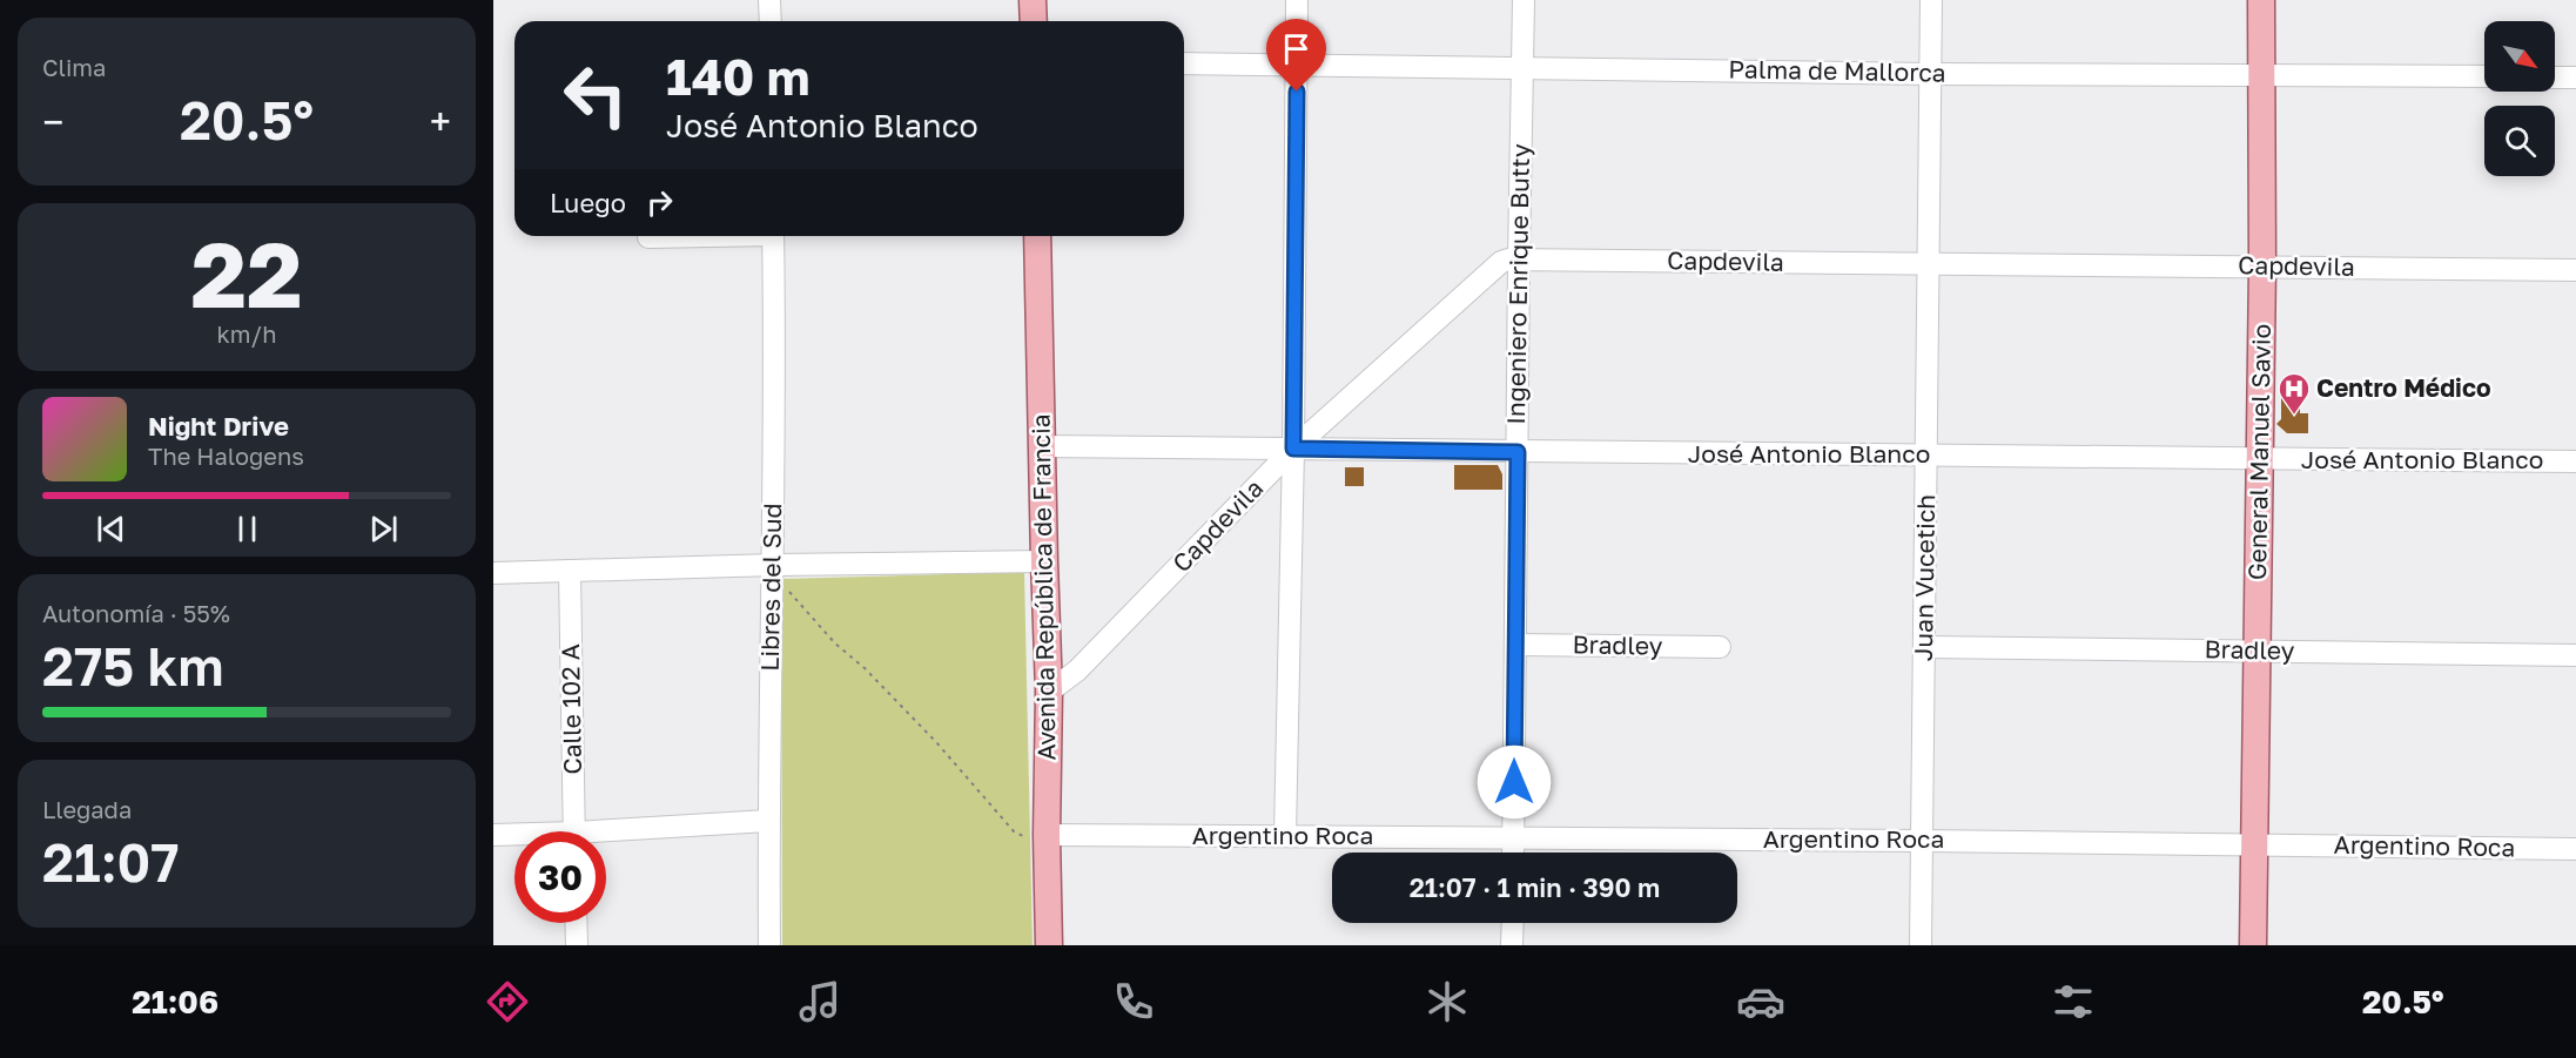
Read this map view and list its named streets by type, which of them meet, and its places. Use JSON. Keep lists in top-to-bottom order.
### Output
{
  "streets": {
    "main road": ["General Manuel Savio", "Avenida República de Francia"],
    "street": [
      "Palma de Mallorca",
      "Capdevila",
      "Ingeniero Enrique Butty",
      "José Antonio Blanco",
      "Juan Vucetich",
      "Libres del Sud",
      "Bradley",
      "Calle 102 A",
      "Argentino Roca"
    ]
  },
  "crossings": [
    ["Palma de Mallorca", "Ingeniero Enrique Butty"],
    ["Palma de Mallorca", "General Manuel Savio"],
    ["Palma de Mallorca", "Juan Vucetich"],
    ["Capdevila", "Ingeniero Enrique Butty"],
    ["Capdevila", "General Manuel Savio"],
    ["Capdevila", "José Antonio Blanco"],
    ["Capdevila", "Juan Vucetich"],
    ["Capdevila", "Avenida República de Francia"],
    ["Ingeniero Enrique Butty", "José Antonio Blanco"],
    ["Ingeniero Enrique Butty", "Bradley"],
    ["Ingeniero Enrique Butty", "Argentino Roca"],
    ["General Manuel Savio", "José Antonio Blanco"],
    ["General Manuel Savio", "Bradley"],
    ["General Manuel Savio", "Argentino Roca"],
    ["José Antonio Blanco", "Juan Vucetich"],
    ["José Antonio Blanco", "Avenida República de Francia"],
    ["Juan Vucetich", "Bradley"],
    ["Juan Vucetich", "Argentino Roca"],
    ["Avenida República de Francia", "Argentino Roca"]
  ],
  "places": {
    "hospital": ["Centro Médico"]
  },
  "north": "bottom right",
  "page": {
    "tile": [
      "Clima",
      ["22", "km/h"],
      ["Autonomía · 55%", "275 km"],
      ["Llegada", "21:07"]
    ],
    "turn": ["140 m", "José Antonio Blanco"],
    "heat": ["−", "20.5°", "+"],
    "then": "Luego",
    "song": ["Night Drive", "The Halogens"],
    "limit": "30",
    "trip": "21:07 · 1 min · 390 m",
    "tabs": ["21:06", "20.5°"]
  }
}
